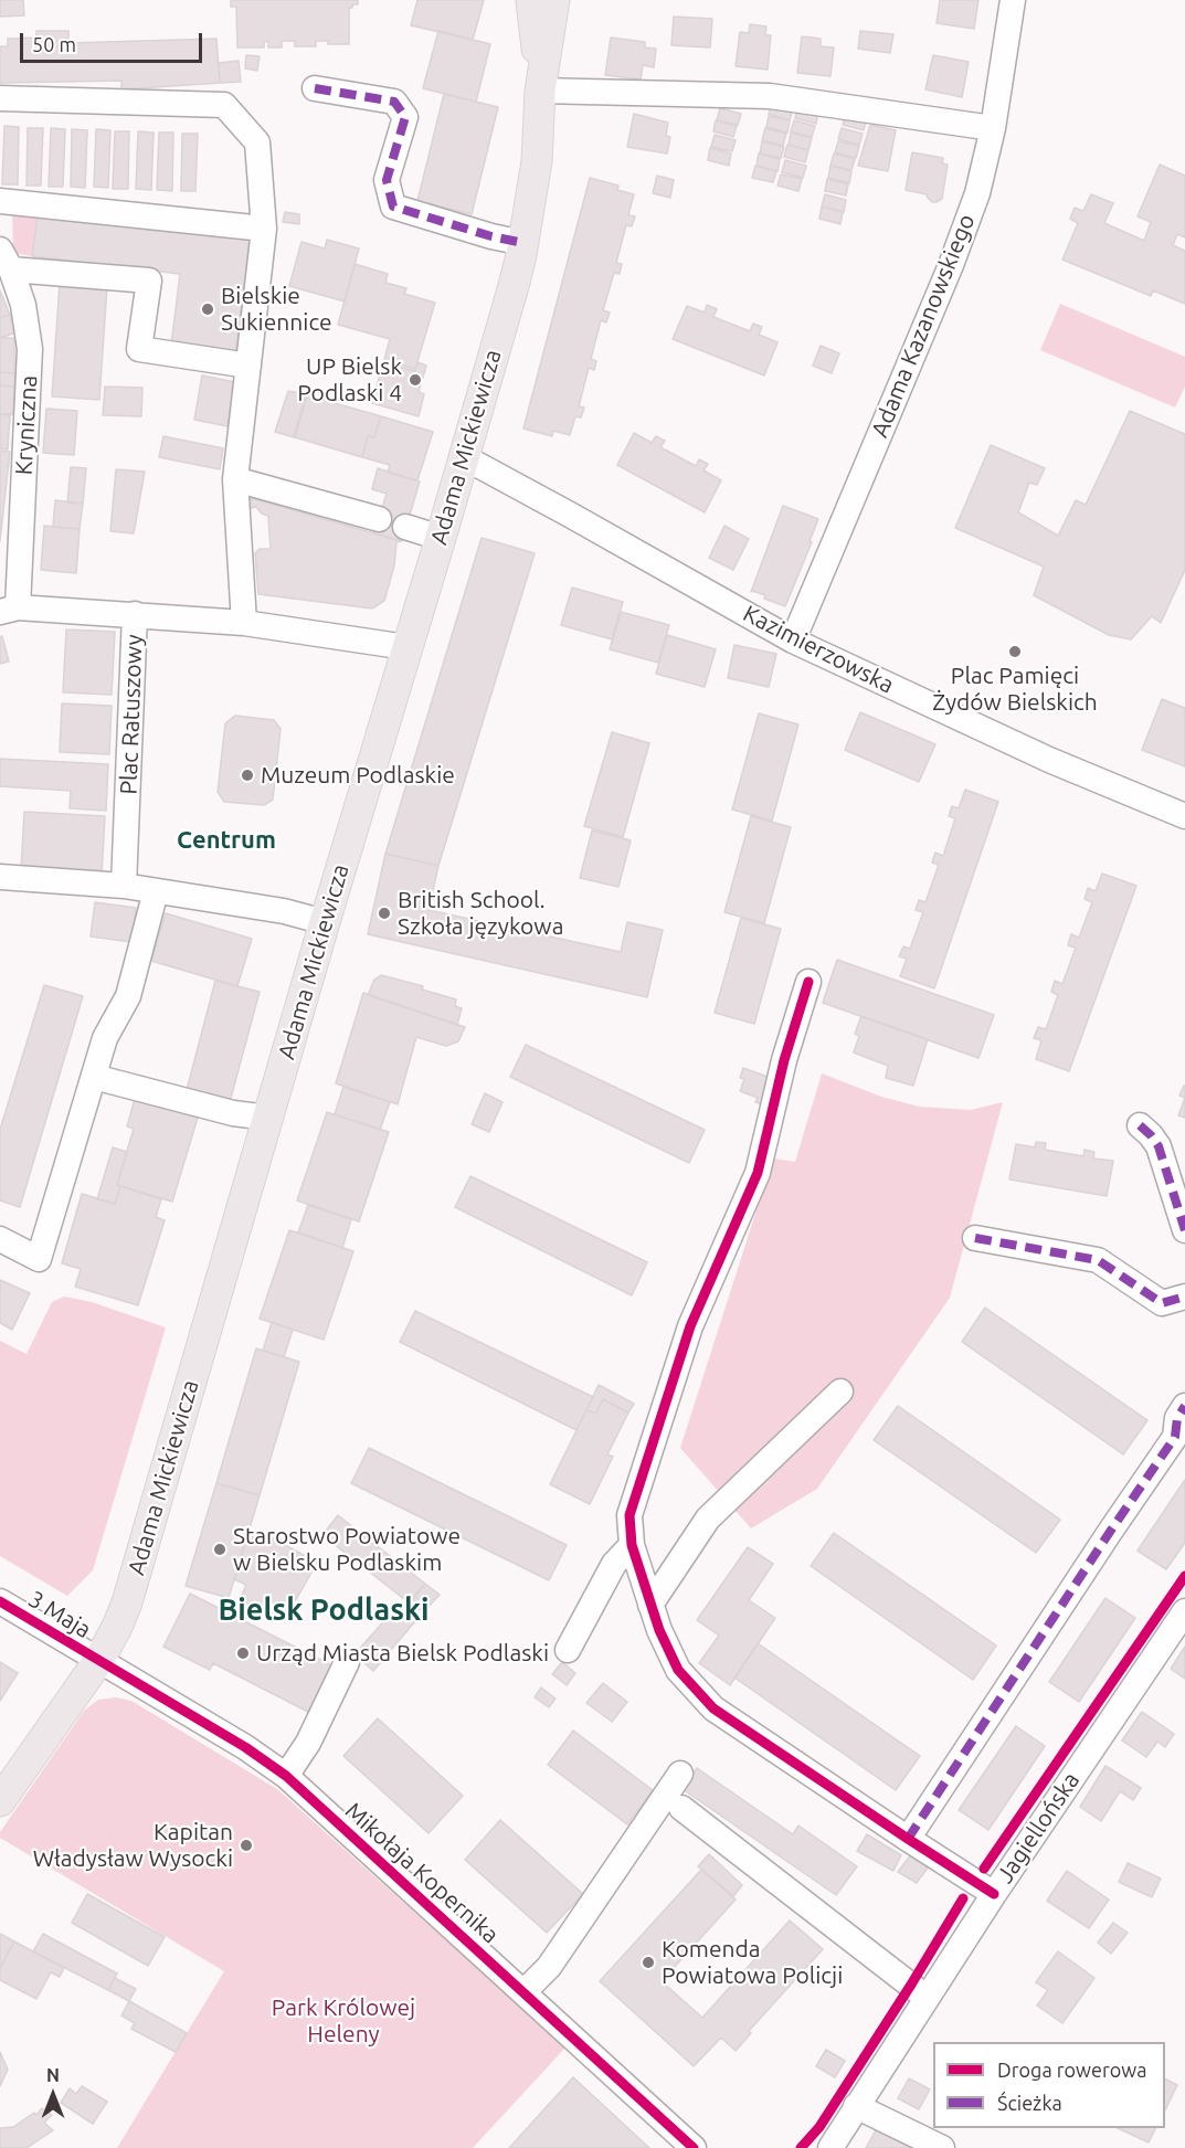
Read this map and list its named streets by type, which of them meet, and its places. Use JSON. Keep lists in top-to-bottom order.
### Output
{
  "streets": {
    "main road": ["Adama Mickiewicza"],
    "street": [
      "Adama Kazanowskiego",
      "Kryniczna",
      "Kazimierzowska",
      "Plac Ratuszowy",
      "3 Maja",
      "Jagiellońska",
      "Mikołaja Kopernika"
    ]
  },
  "crossings": [
    ["Adama Kazanowskiego", "Kazimierzowska"],
    ["Adama Mickiewicza", "Kazimierzowska"],
    ["Adama Mickiewicza", "Plac Ratuszowy"],
    ["Adama Mickiewicza", "3 Maja"],
    ["Adama Mickiewicza", "Mikołaja Kopernika"],
    ["3 Maja", "Mikołaja Kopernika"]
  ],
  "districts": ["Centrum", "Bielsk Podlaski"],
  "parks": ["Park Królowej Heleny"],
  "places": [
    "Bielskie Sukiennice",
    "UP Bielsk Podlaski 4",
    "Plac Pamięci Żydów Bielskich",
    "Muzeum Podlaskie",
    "British School. Szkoła językowa",
    "Starostwo Powiatowe w Bielsku Podlaskim",
    "Urząd Miasta Bielsk Podlaski",
    "Kapitan Władysław Wysocki",
    "Komenda Powiatowa Policji"
  ],
  "legend": ["Droga rowerowa", "Ścieżka"],
  "scale_bar": "50 m",
  "north": "top"
}
